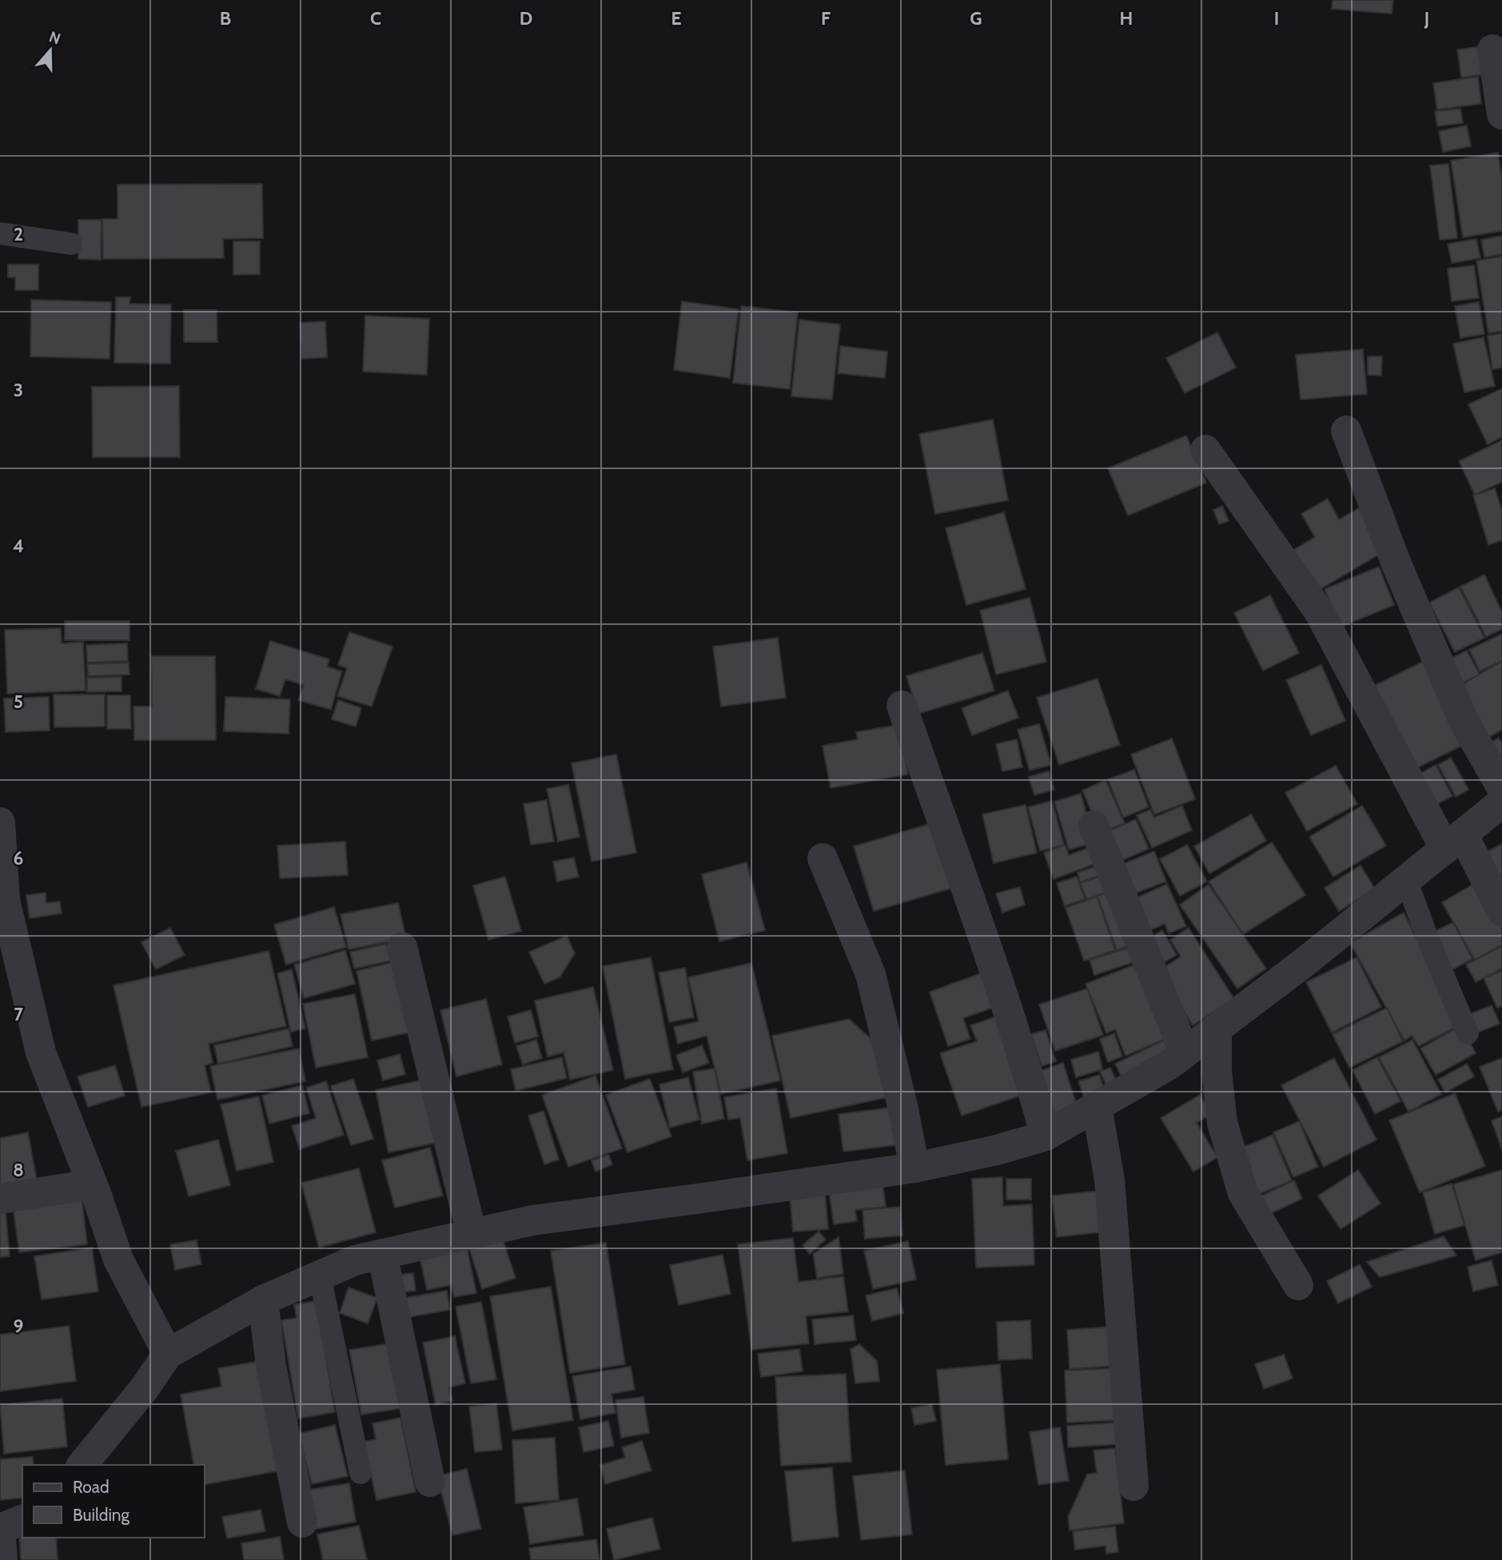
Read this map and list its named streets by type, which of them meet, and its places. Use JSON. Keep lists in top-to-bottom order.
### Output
{
  "legend": ["Road", "Building"],
  "north": "top",
  "grid": {
    "columns": [
      "B",
      "C",
      "D",
      "E",
      "F",
      "G",
      "H",
      "I",
      "J"
    ],
    "rows": [
      "2",
      "3",
      "4",
      "5",
      "6",
      "7",
      "8",
      "9"
    ]
  }
}
